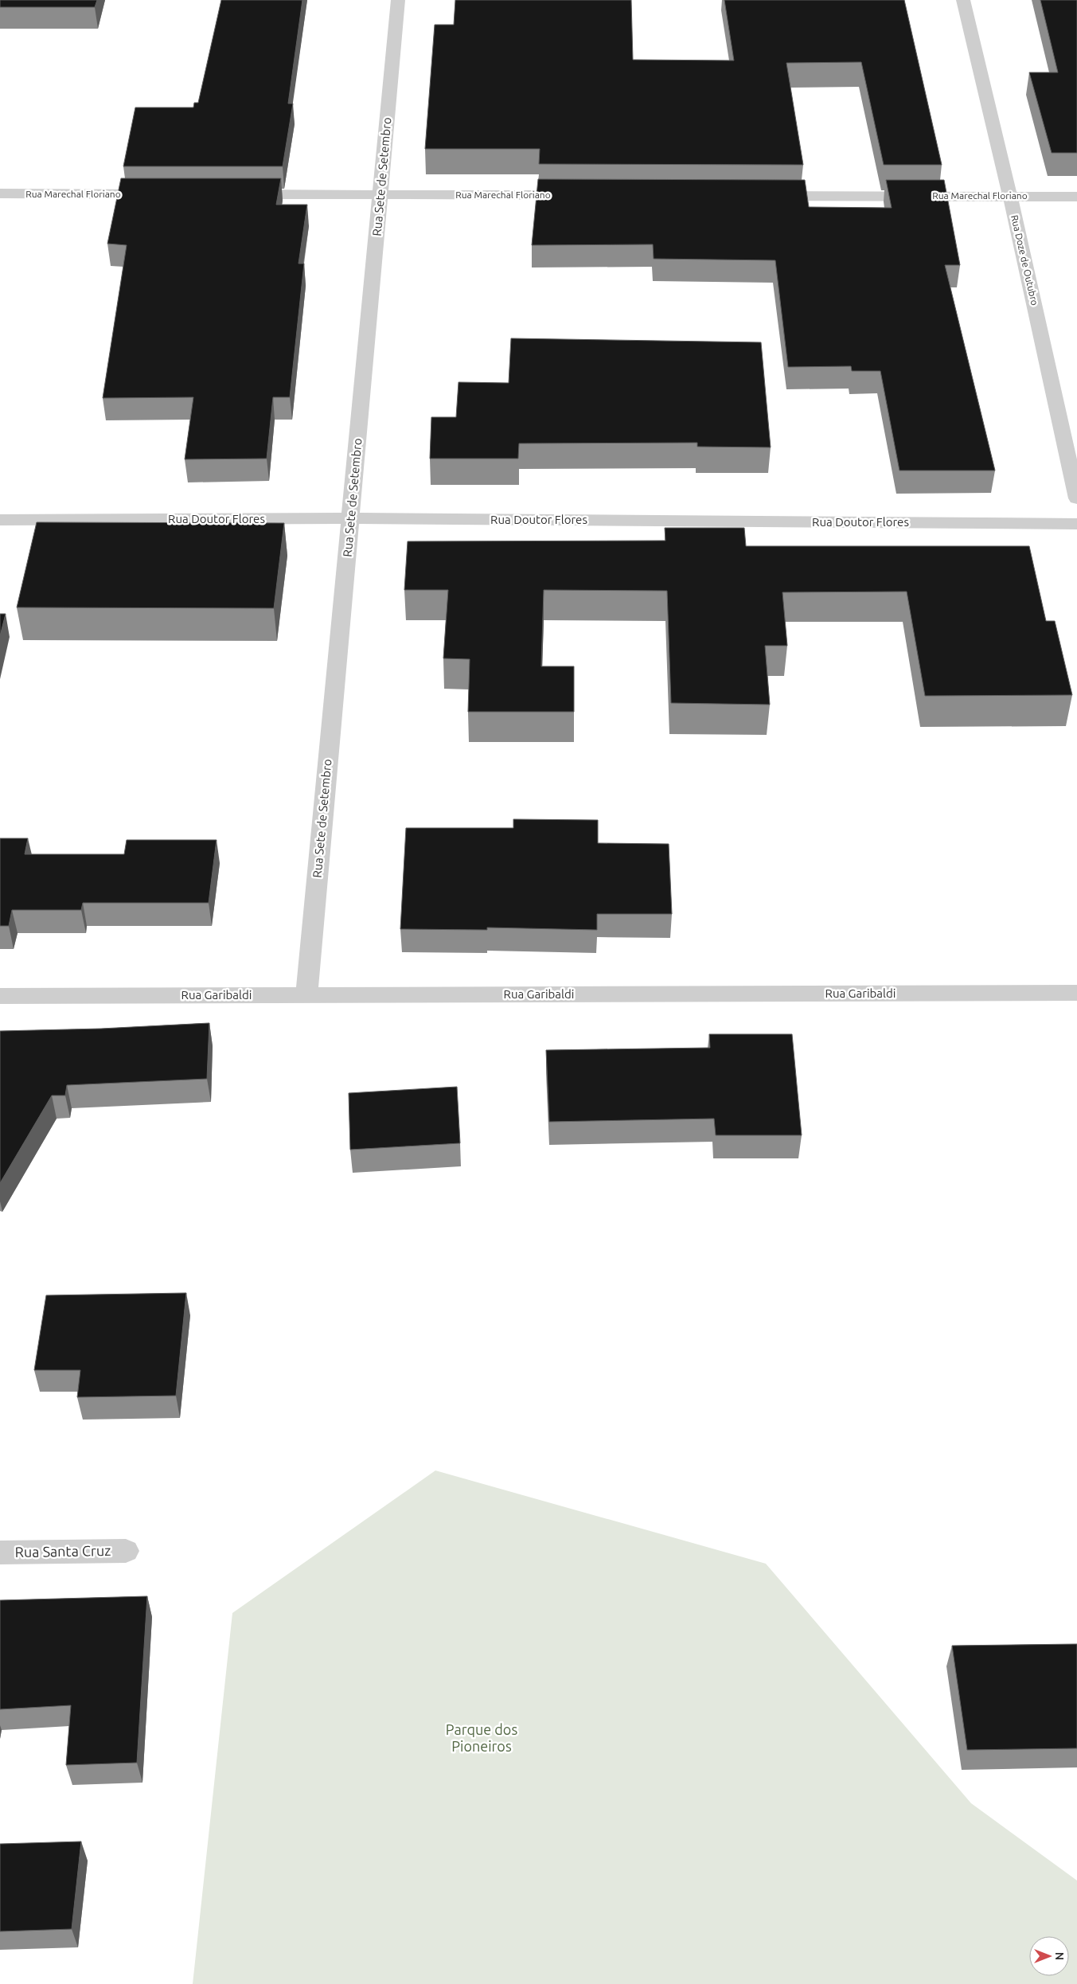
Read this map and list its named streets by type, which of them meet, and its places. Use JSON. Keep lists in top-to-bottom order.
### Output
{
  "streets": {
    "street": [
      "Rua Sete de Setembro",
      "Rua Marechal Floriano",
      "Rua Doze de Outubro",
      "Rua Doutor Flores",
      "Rua Garibaldi",
      "Rua Santa Cruz"
    ]
  },
  "crossings": [
    ["Rua Sete de Setembro", "Rua Marechal Floriano"],
    ["Rua Sete de Setembro", "Rua Doutor Flores"],
    ["Rua Sete de Setembro", "Rua Garibaldi"],
    ["Rua Marechal Floriano", "Rua Doze de Outubro"]
  ],
  "parks": ["Parque dos Pioneiros"],
  "north": "right"
}
